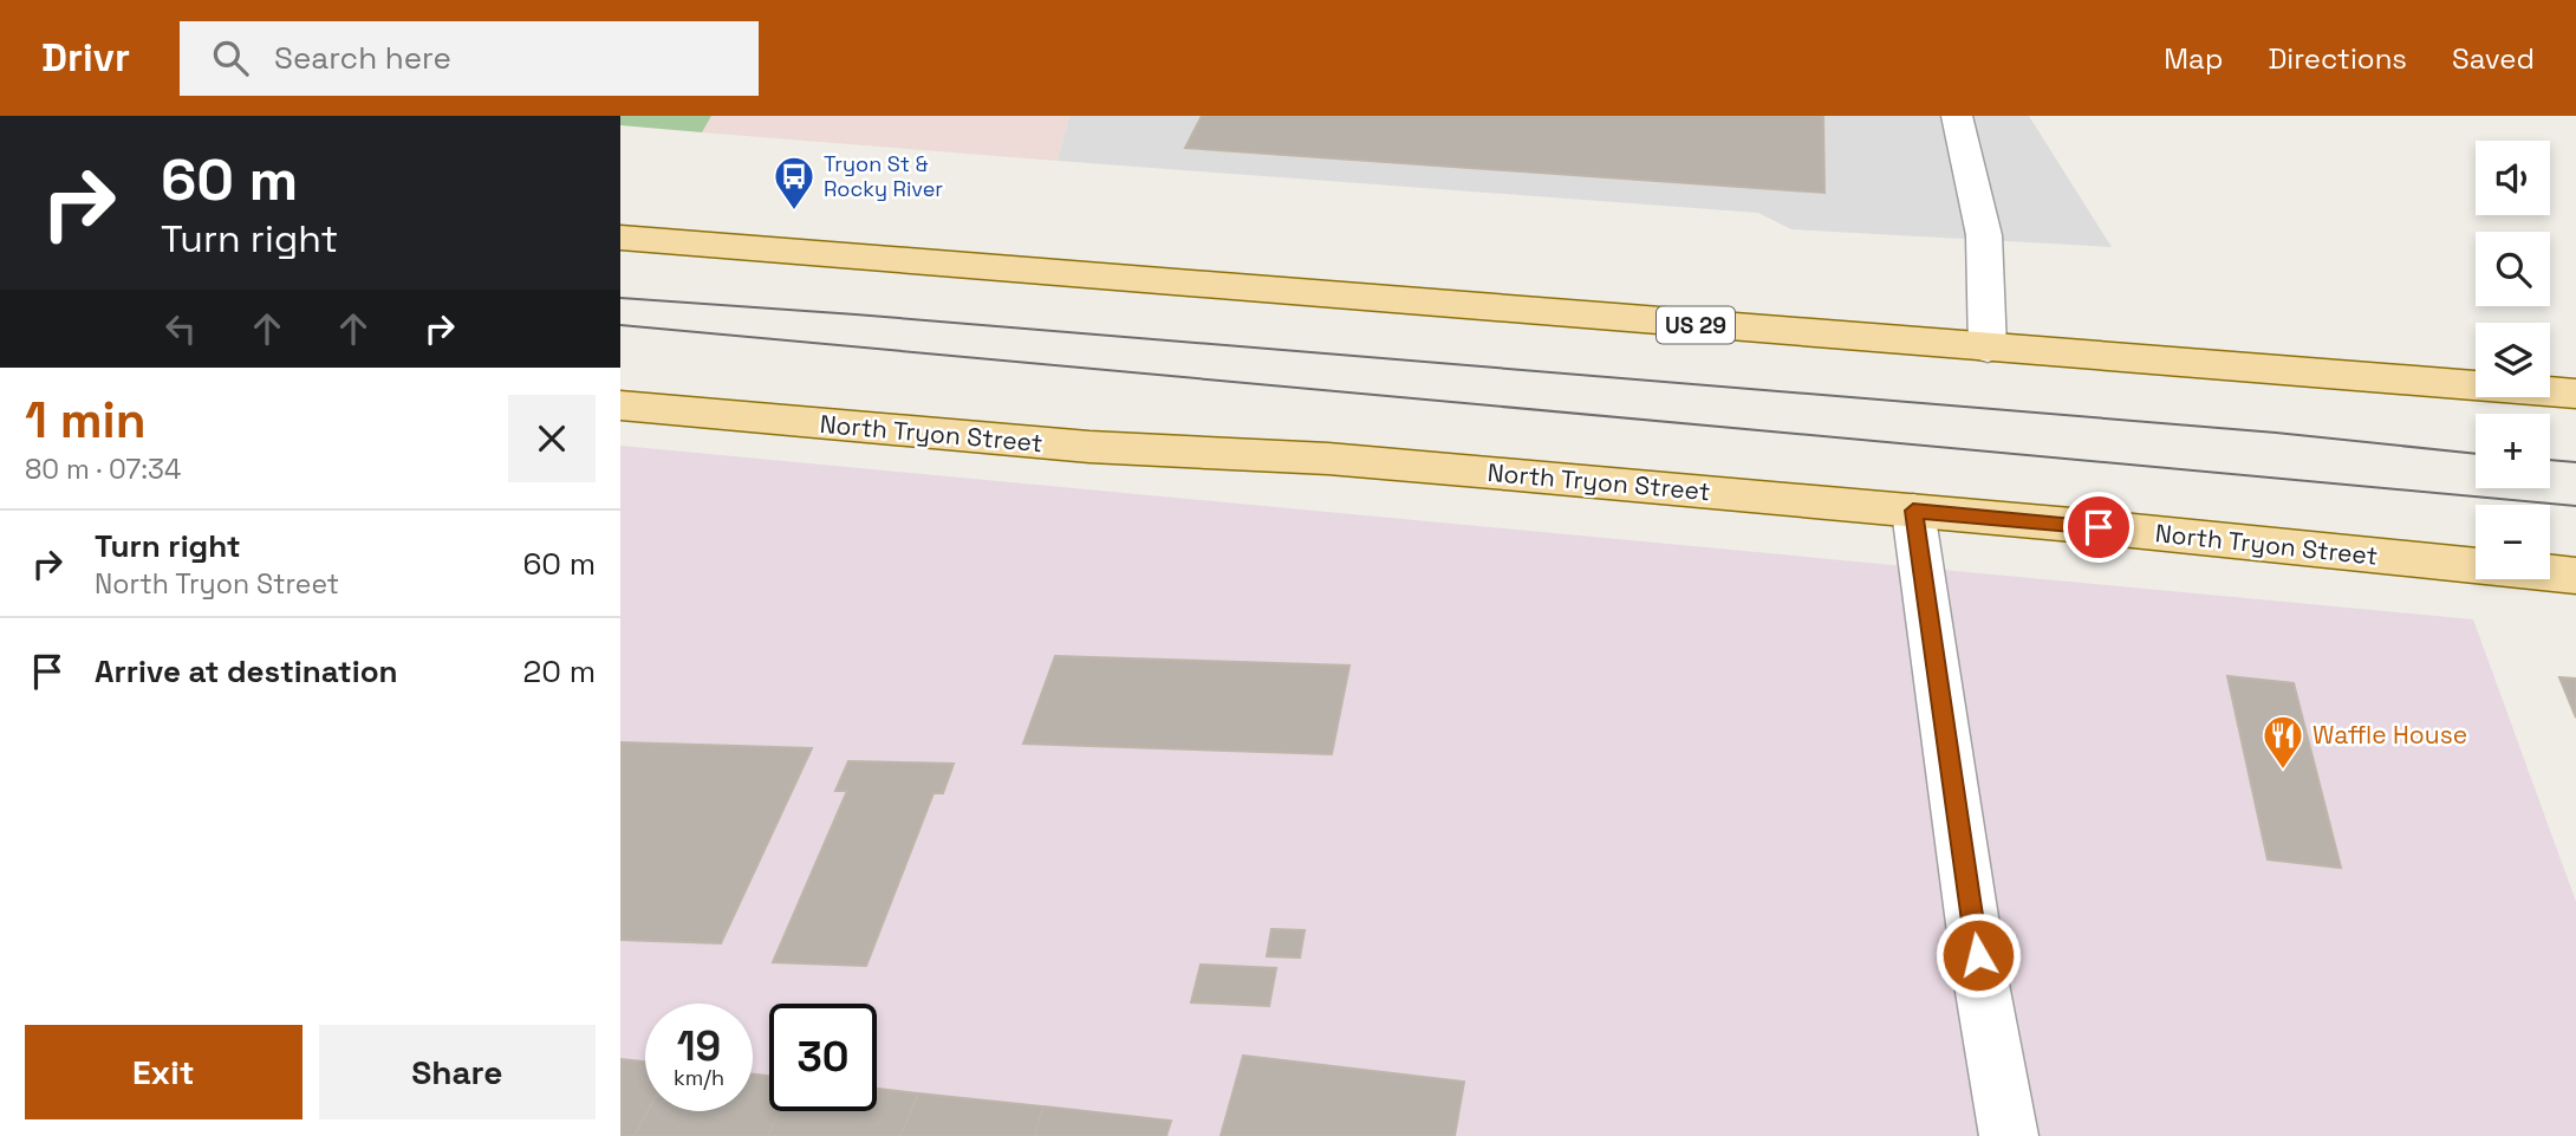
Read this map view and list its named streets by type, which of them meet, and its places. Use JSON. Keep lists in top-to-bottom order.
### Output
{
  "streets": {
    "main road": ["US 29", "North Tryon Street"]
  },
  "places": {
    "bus stop": ["Tryon St & Rocky River"],
    "restaurant": ["Waffle House"]
  },
  "page": {
    "header": "Drivr",
    "search": "Search here",
    "nav": ["Map", "Directions", "Saved"],
    "turn": ["60 m", "Turn right"],
    "map_buttons": ["+", "−"],
    "heading": ["1 min", "80 m · 07:34"],
    "list": [
      {
        "name": "Turn right",
        "note": "North Tryon Street",
        "value": "60 m"
      },
      {
        "name": "Arrive at destination",
        "value": "20 m"
      }
    ],
    "speed": "19 km/h",
    "limit": "30",
    "buttons": ["Exit", "Share"]
  }
}
